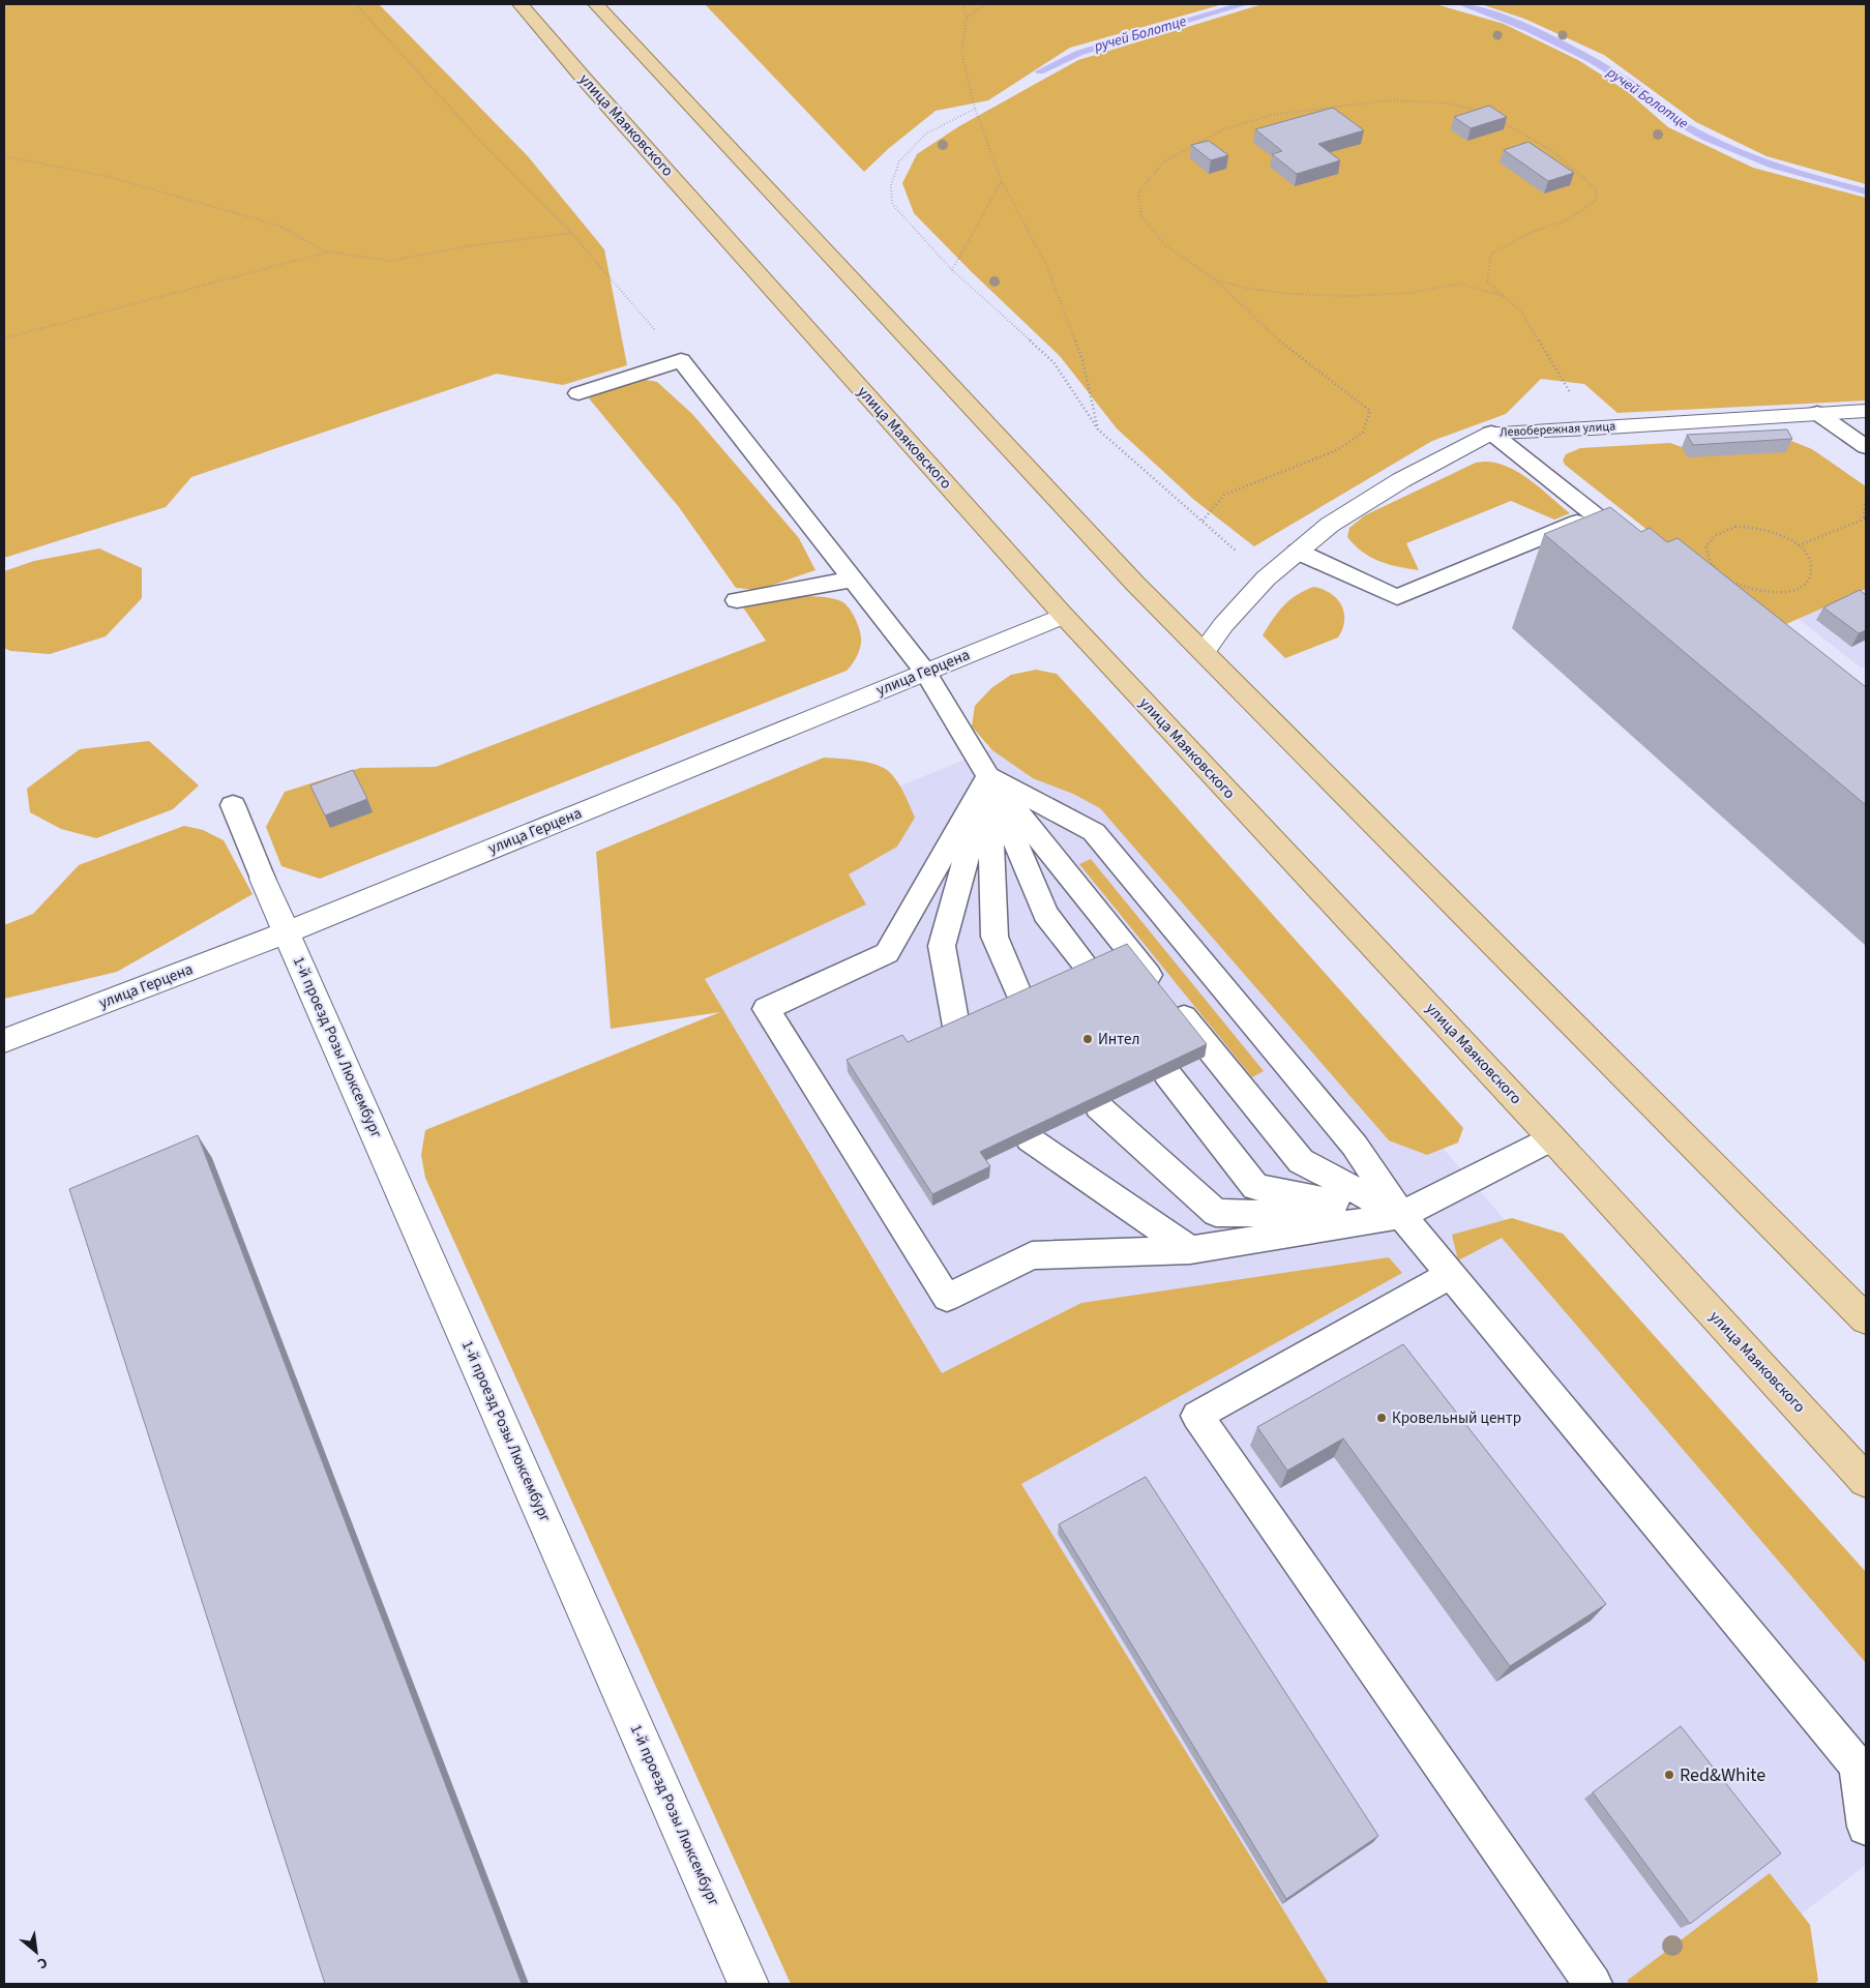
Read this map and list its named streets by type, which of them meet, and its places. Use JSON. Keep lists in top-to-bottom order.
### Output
{
  "streets": {
    "main road": ["улица Маяковского"],
    "street": ["Левобережная улица", "улица Герцена", "1-й проезд Розы Люксембург"]
  },
  "crossings": [
    ["улица Маяковского", "улица Герцена"],
    ["улица Герцена", "1-й проезд Розы Люксембург"]
  ],
  "water": ["ручей Болотце"],
  "places": ["Интел", "Кровельный центр", "Red&White"],
  "north": "bottom right"
}
